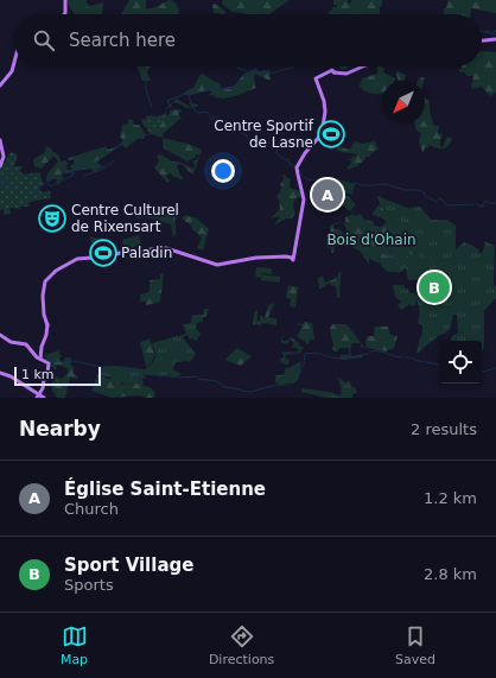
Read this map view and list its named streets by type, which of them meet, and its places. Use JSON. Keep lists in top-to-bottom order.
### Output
{
  "parks": ["Bois d'Ohain"],
  "places": {
    "sports": ["Centre Sportif de Lasne", "Paladin"],
    "theatre": ["Centre Culturel de Rixensart"]
  },
  "scale_bar": "1 km",
  "north": "bottom left",
  "page": {
    "search": "Search here",
    "pins": ["A", "B"],
    "scale": "1 km",
    "heading": ["Nearby", "2 results"],
    "list": [
      {
        "mark": "A",
        "name": "Église Saint-Etienne",
        "note": "Church",
        "value": "1.2 km"
      },
      {
        "mark": "B",
        "name": "Sport Village",
        "note": "Sports",
        "value": "2.8 km"
      }
    ],
    "nav": ["Map", "Directions", "Saved"]
  }
}
